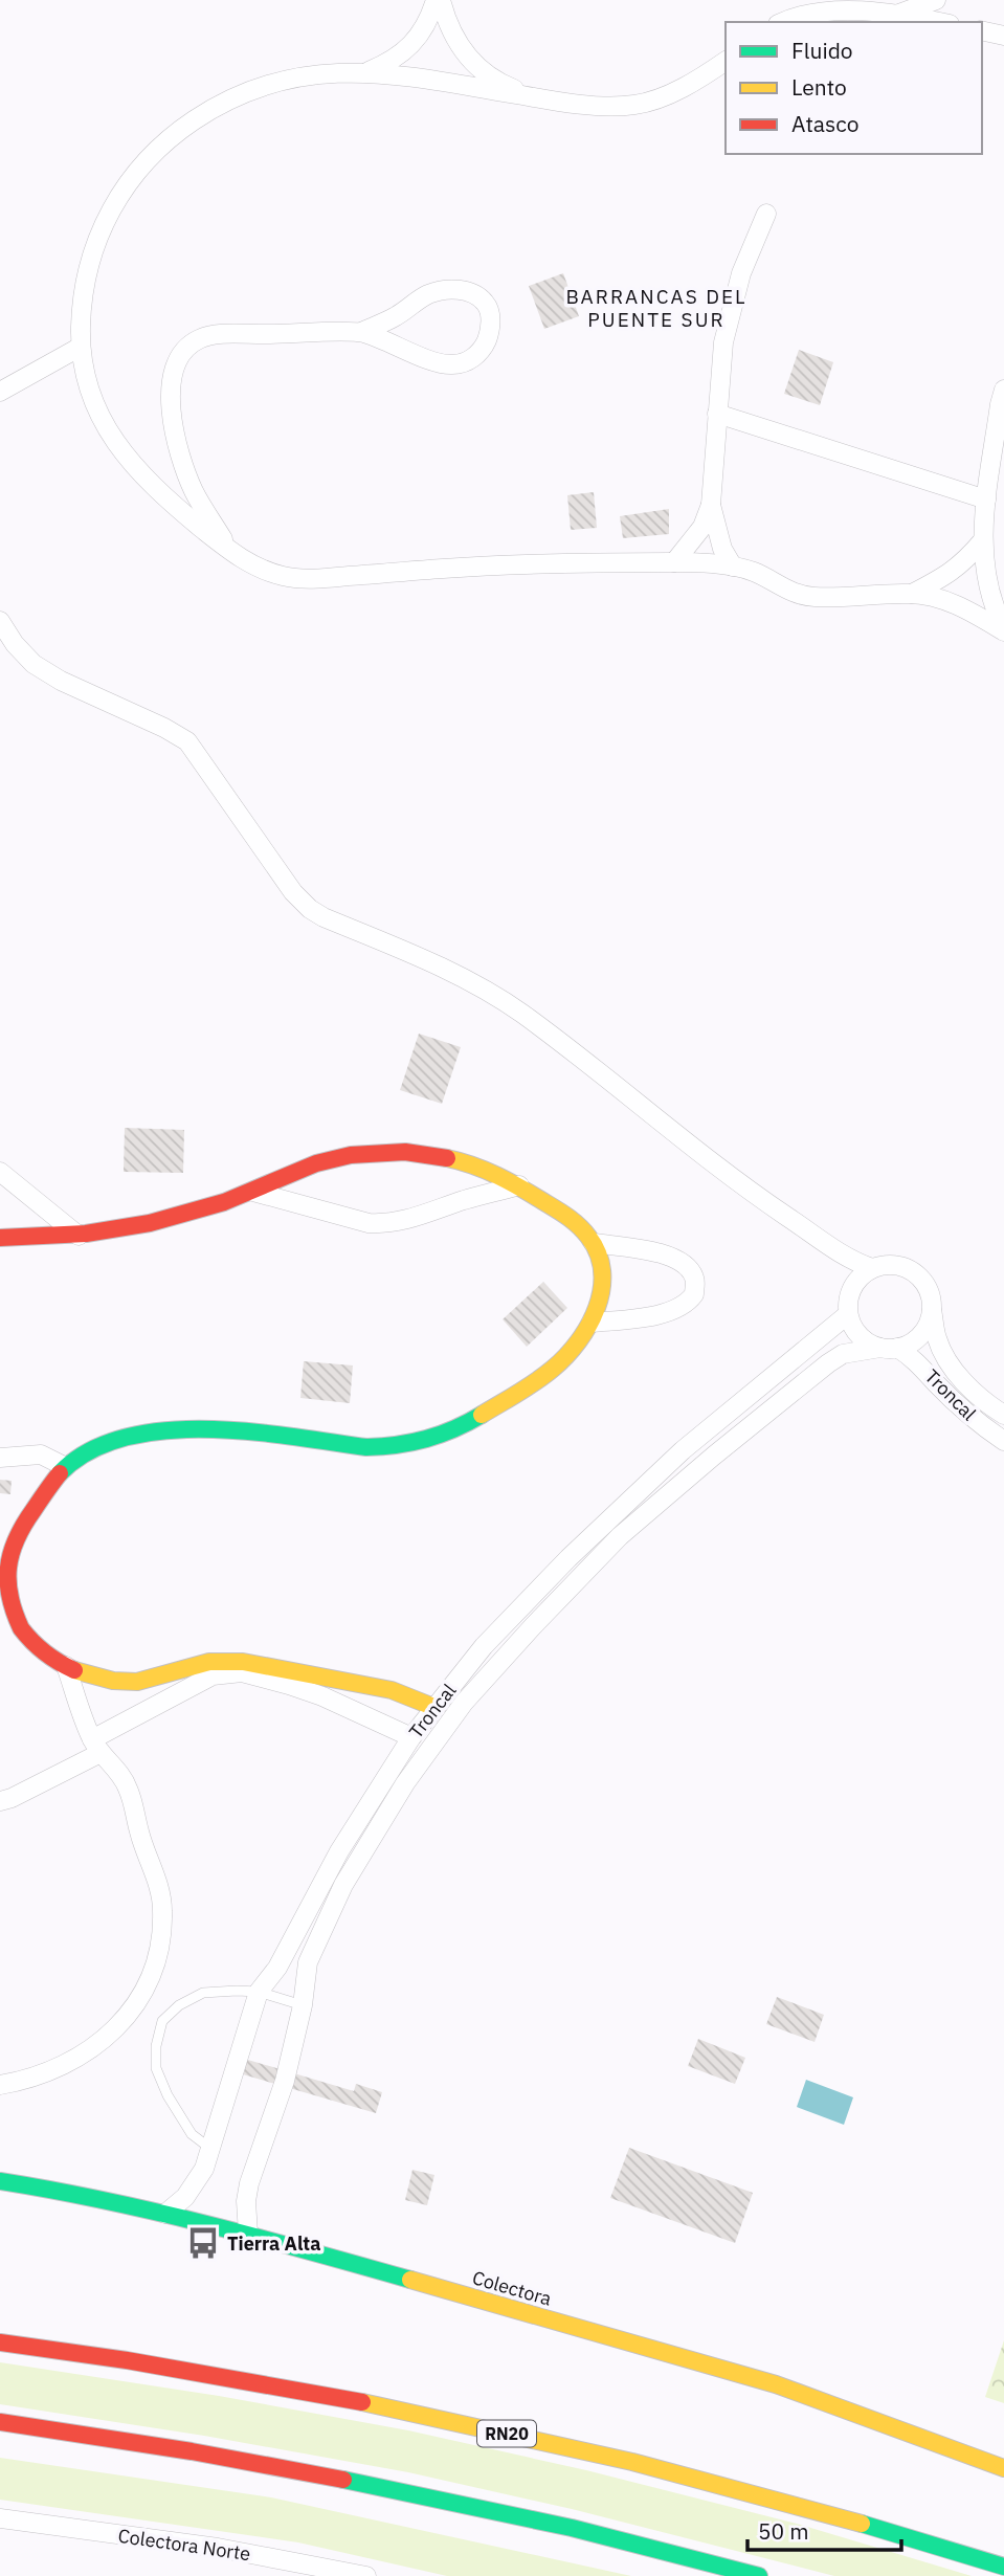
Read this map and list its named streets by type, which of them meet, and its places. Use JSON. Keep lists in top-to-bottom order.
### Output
{
  "streets": {
    "main road": ["Colectora", "RN20"],
    "street": ["Troncal", "Colectora Norte"]
  },
  "crossings": [
    ["Troncal", "Colectora"]
  ],
  "districts": ["BARRANCAS DEL PUENTE SUR"],
  "places": {
    "bus stop": ["Tierra Alta"]
  },
  "legend": ["Fluido", "Lento", "Atasco"],
  "scale_bar": "50 m"
}
